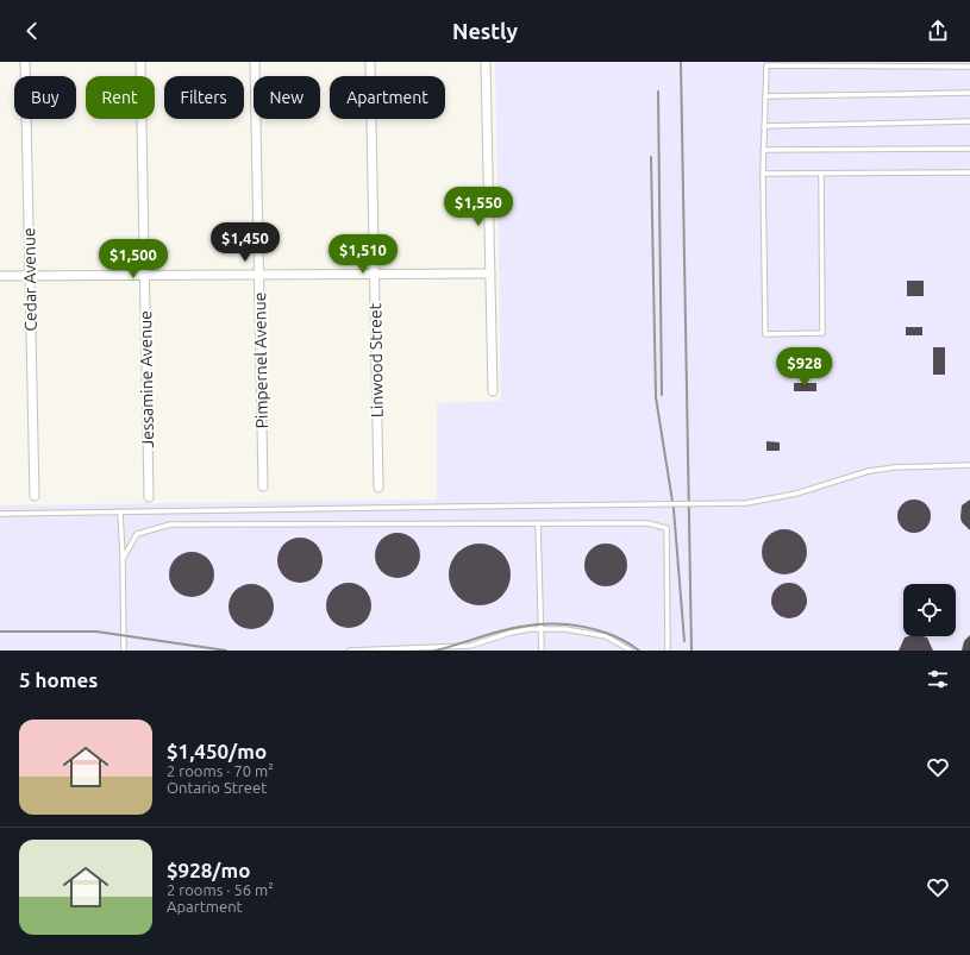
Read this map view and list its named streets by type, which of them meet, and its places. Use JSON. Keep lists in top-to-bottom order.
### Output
{
  "streets": {
    "street": [
      "Cedar Avenue",
      "Pimpernel Avenue",
      "Linwood Street",
      "Jessamine Avenue"
    ]
  },
  "page": {
    "header": "Nestly",
    "chip": [
      "Buy",
      "Rent",
      "Filters",
      "New",
      "Apartment"
    ],
    "price": [
      "$1,550",
      "$1,450",
      "$1,510",
      "$1,500",
      "$928"
    ],
    "heading": "5 homes",
    "list": [
      {
        "name": "$1,450/mo",
        "note": "2 rooms · 70 m² · Ontario Street"
      },
      {
        "name": "$928/mo",
        "note": "2 rooms · 56 m² · Apartment"
      }
    ]
  }
}
